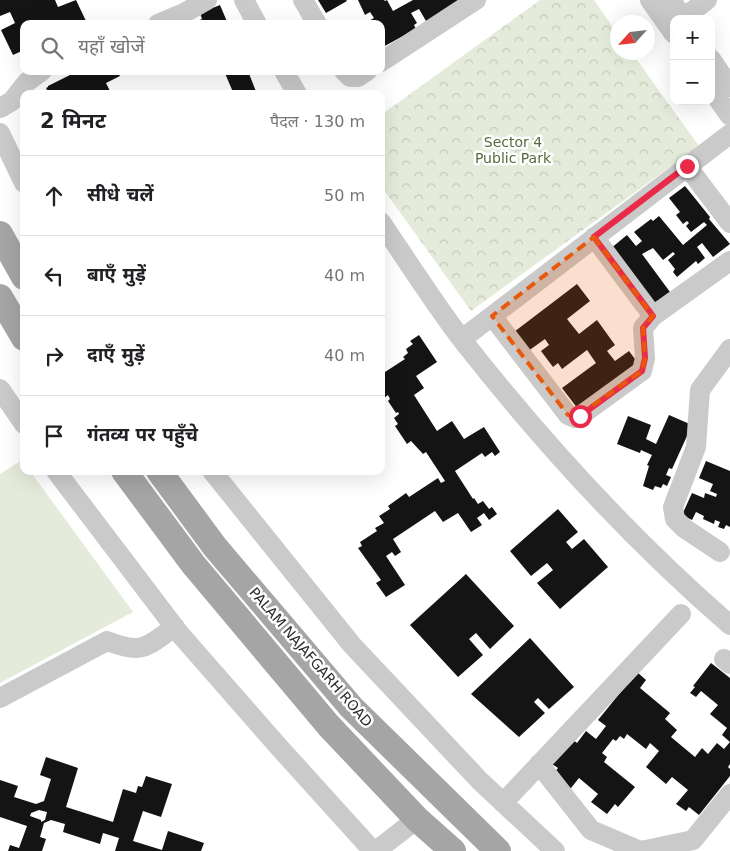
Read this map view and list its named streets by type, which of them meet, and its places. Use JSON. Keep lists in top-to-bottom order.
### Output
{
  "streets": {
    "main road": ["PALAM NAJAFGARH ROAD"]
  },
  "parks": ["Sector 4 Public Park"],
  "north": "bottom left",
  "page": {
    "map_buttons": ["+", "−"],
    "search": "यहाँ खोजें",
    "heading": ["2 मिनट", "पैदल · 130 m"],
    "list": [
      ["सीधे चलें", "50 m"],
      ["बाएँ मुड़ें", "40 m"],
      ["दाएँ मुड़ें", "40 m"],
      "गंतव्य पर पहुँचे"
    ]
  }
}
